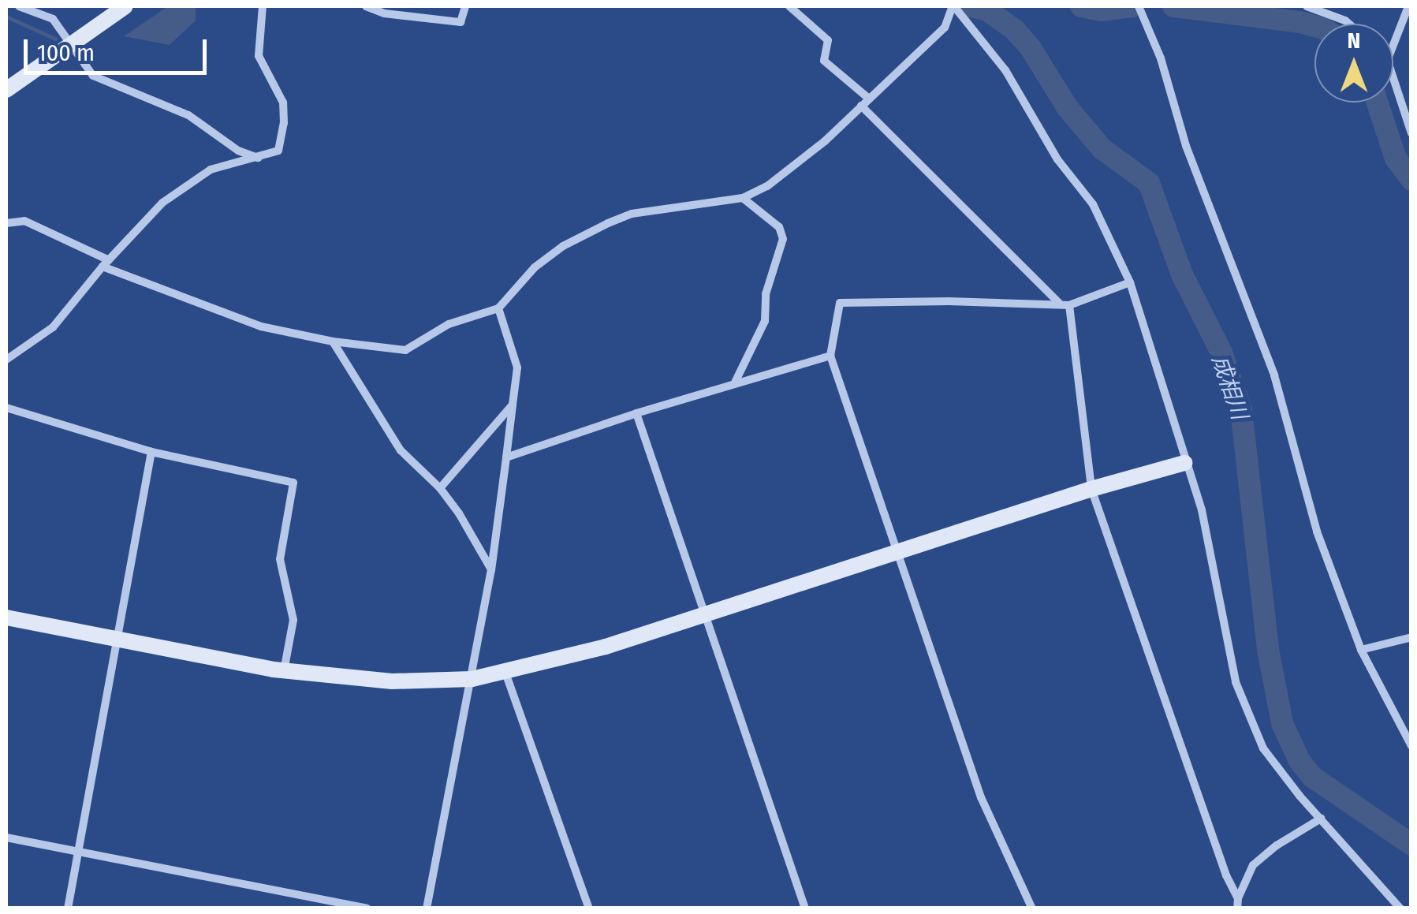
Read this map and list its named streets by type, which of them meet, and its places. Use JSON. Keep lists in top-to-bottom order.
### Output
{
  "water": ["成相川"],
  "scale_bar": "100 m",
  "north": "top"
}
